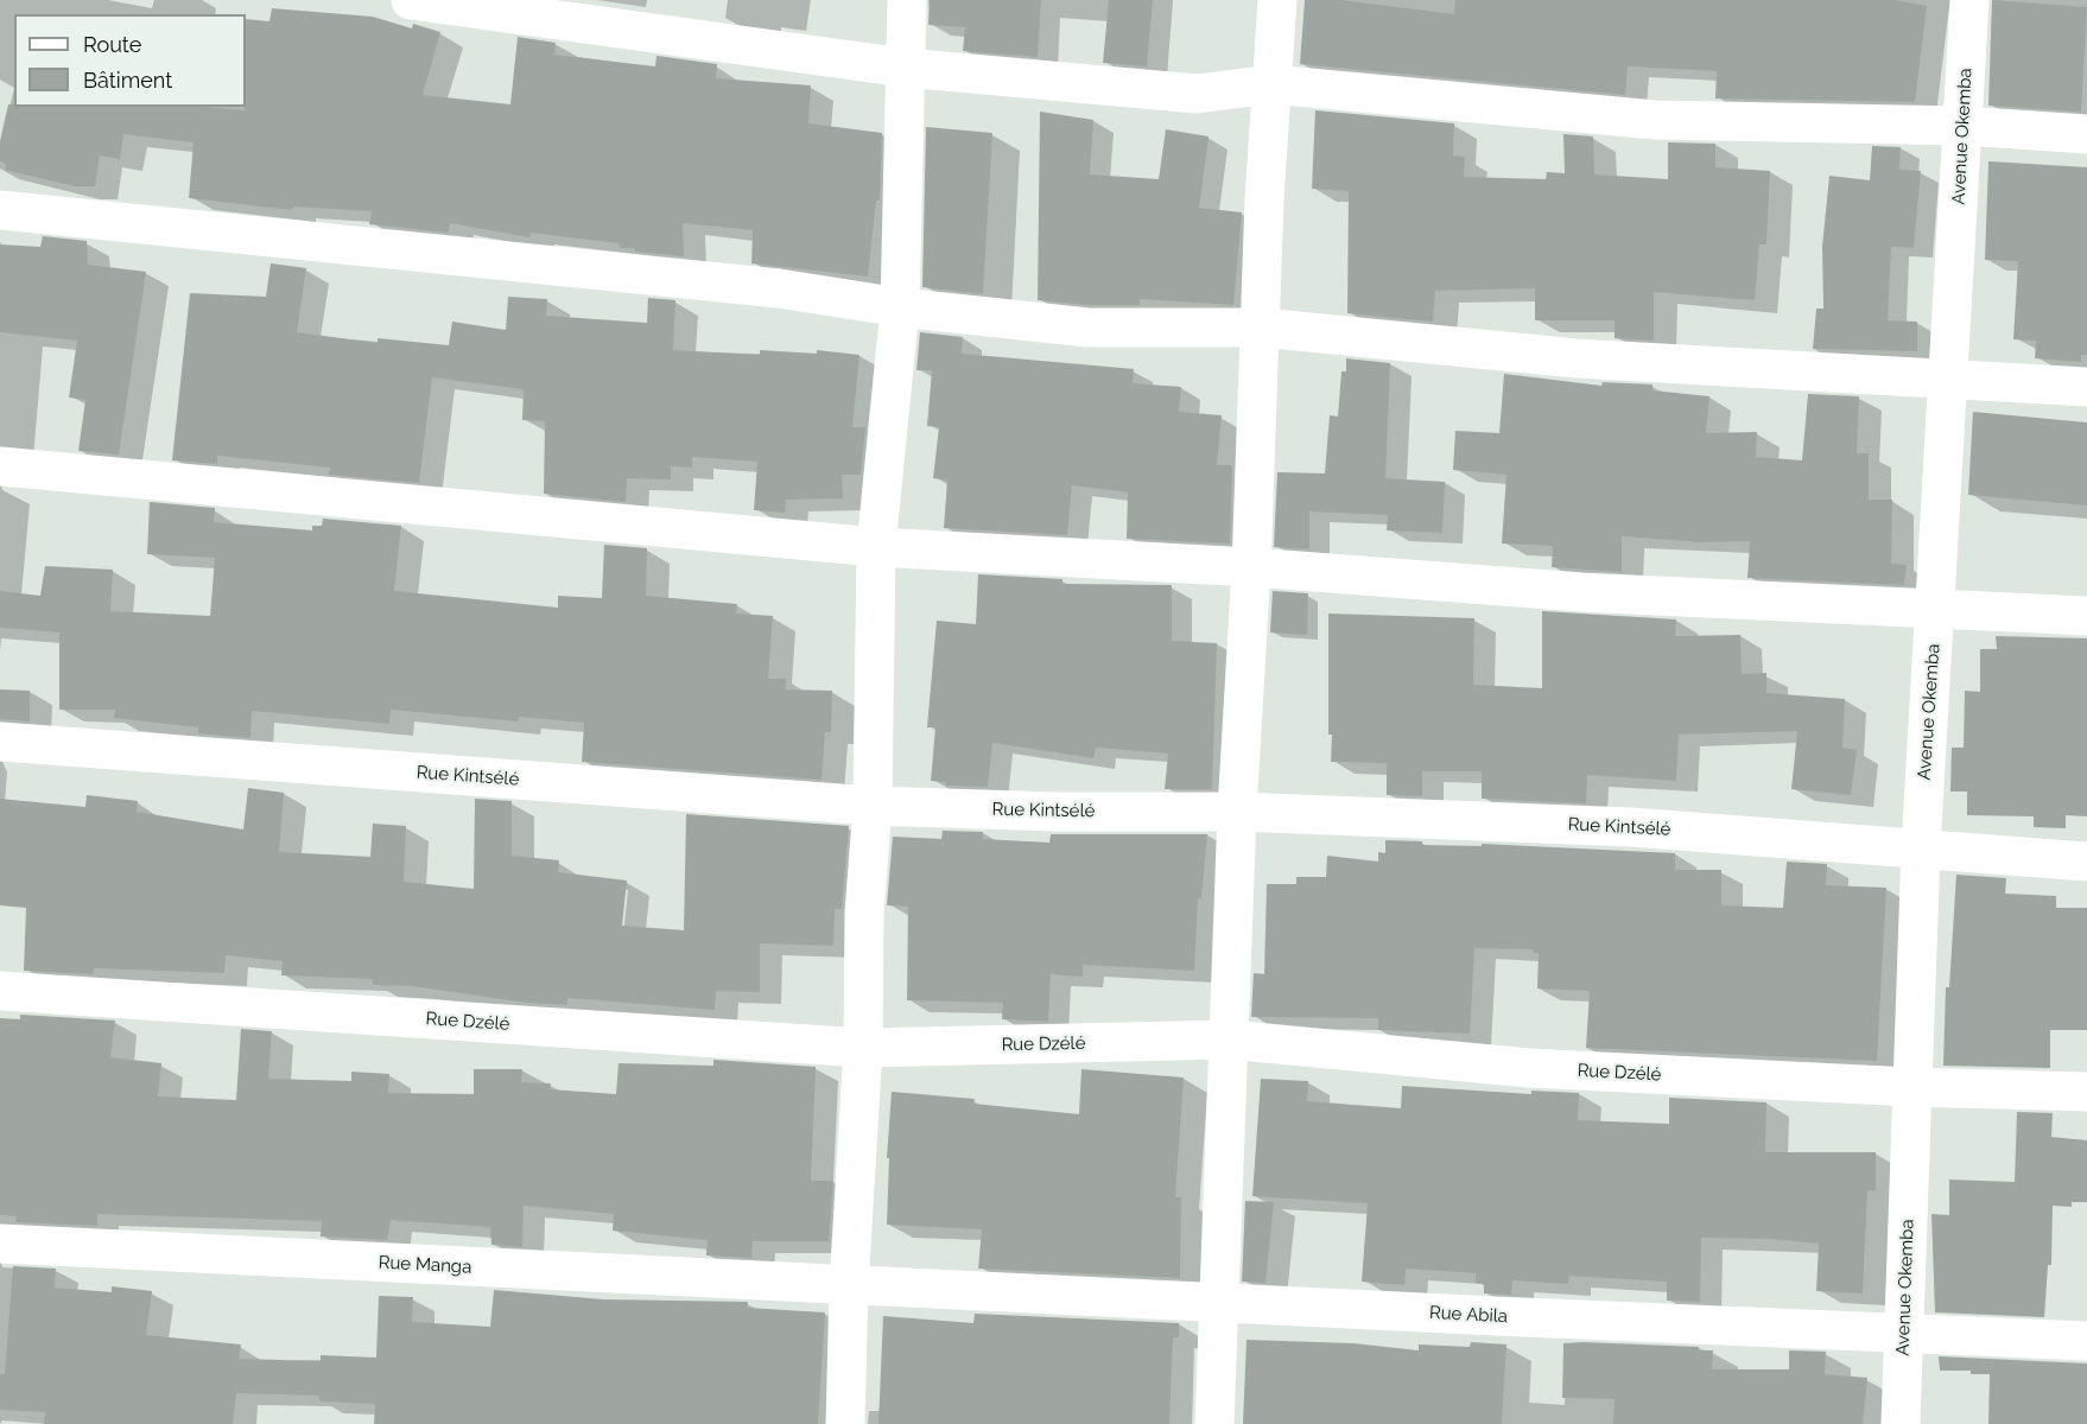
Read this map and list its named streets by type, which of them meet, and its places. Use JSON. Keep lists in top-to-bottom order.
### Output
{
  "streets": {
    "street": [
      "Avenue Okemba",
      "Rue Kintsélé",
      "Rue Dzélé",
      "Rue Manga",
      "Rue Abila"
    ]
  },
  "crossings": [
    ["Avenue Okemba", "Rue Kintsélé"],
    ["Avenue Okemba", "Rue Dzélé"],
    ["Avenue Okemba", "Rue Abila"],
    ["Rue Manga", "Rue Abila"]
  ],
  "legend": ["Route", "Bâtiment"]
}
